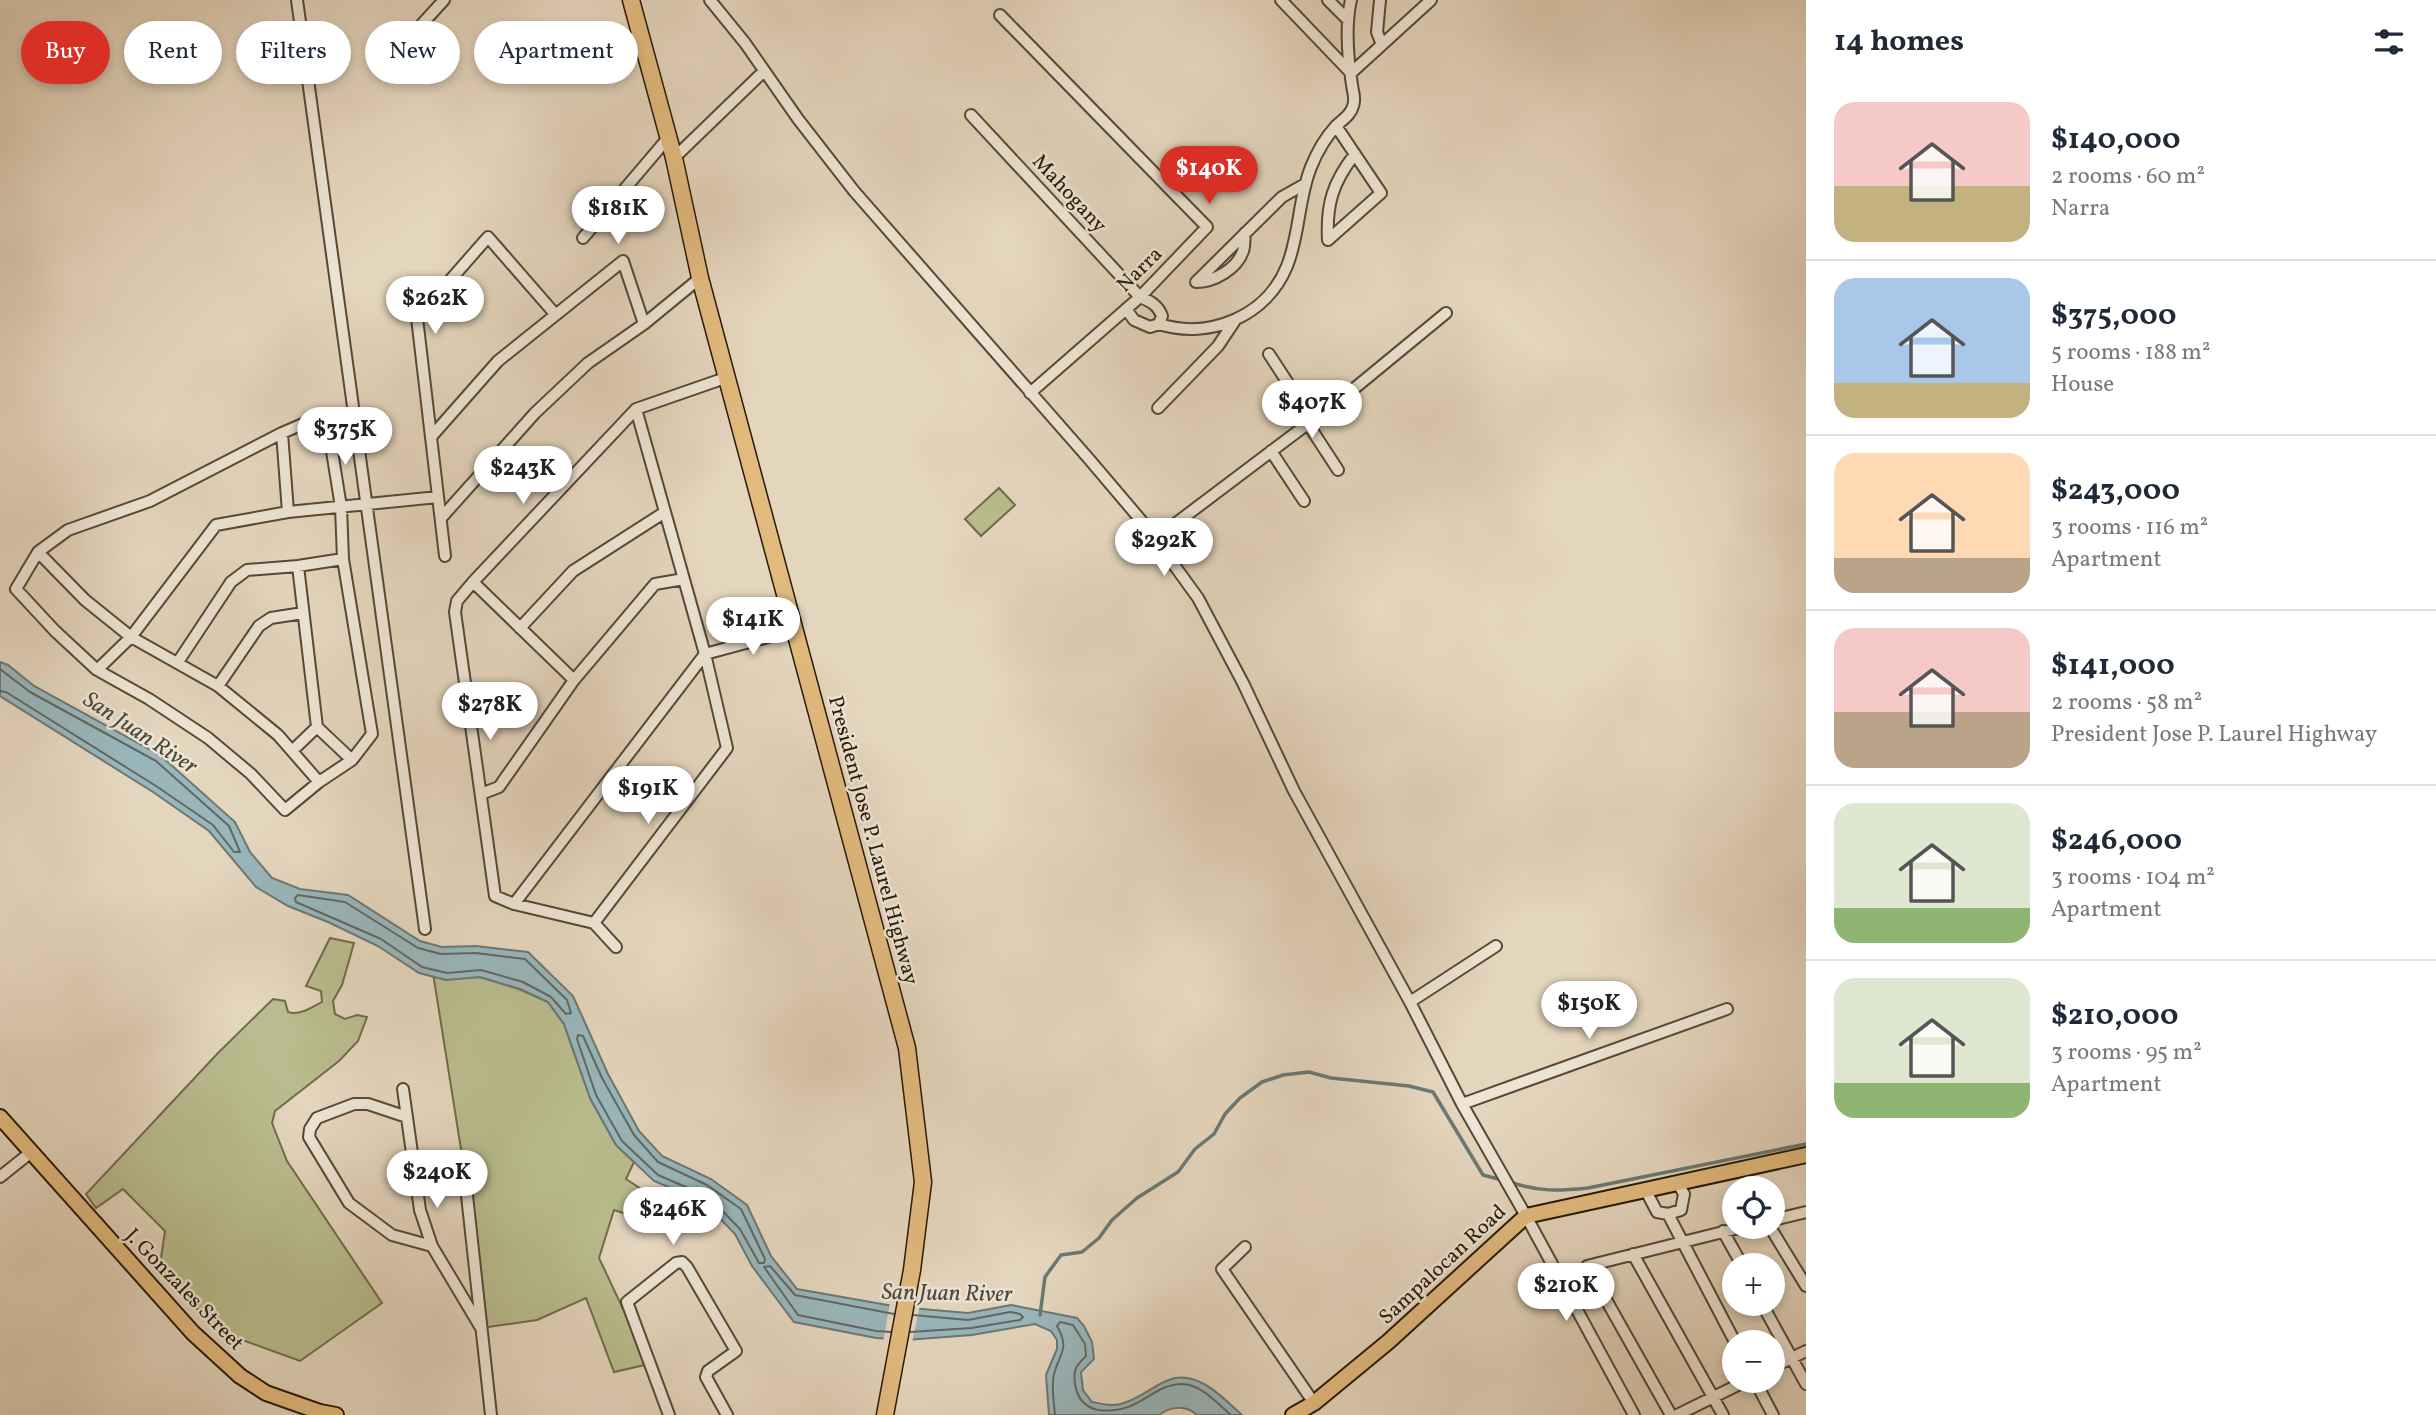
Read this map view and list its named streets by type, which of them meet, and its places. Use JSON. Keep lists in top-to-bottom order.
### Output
{
  "streets": {
    "highway": ["President Jose P. Laurel Highway"],
    "main road": ["Sampalocan Road", "J. Gonzales Street"],
    "street": ["Mahogany", "Narra"]
  },
  "crossings": [
    ["Mahogany", "Narra"]
  ],
  "water": ["San Juan River"],
  "page": {
    "heading": "14 homes",
    "chip": [
      "Buy",
      "Rent",
      "Filters",
      "New",
      "Apartment"
    ],
    "list": [
      {
        "name": "$140,000",
        "note": "2 rooms · 60 m² · Narra"
      },
      {
        "name": "$375,000",
        "note": "5 rooms · 188 m² · House"
      },
      {
        "name": "$243,000",
        "note": "3 rooms · 116 m² · Apartment"
      },
      {
        "name": "$141,000",
        "note": "2 rooms · 58 m² · President Jose P. Laurel Highway"
      },
      {
        "name": "$246,000",
        "note": "3 rooms · 104 m² · Apartment"
      },
      {
        "name": "$210,000",
        "note": "3 rooms · 95 m² · Apartment"
      }
    ],
    "price": [
      "$140K",
      "$181K",
      "$262K",
      "$407K",
      "$375K",
      "$243K",
      "$292K",
      "$141K",
      "$278K",
      "$191K",
      "$150K",
      "$240K",
      "$246K",
      "$210K"
    ],
    "map_buttons": ["+", "−"]
  }
}
